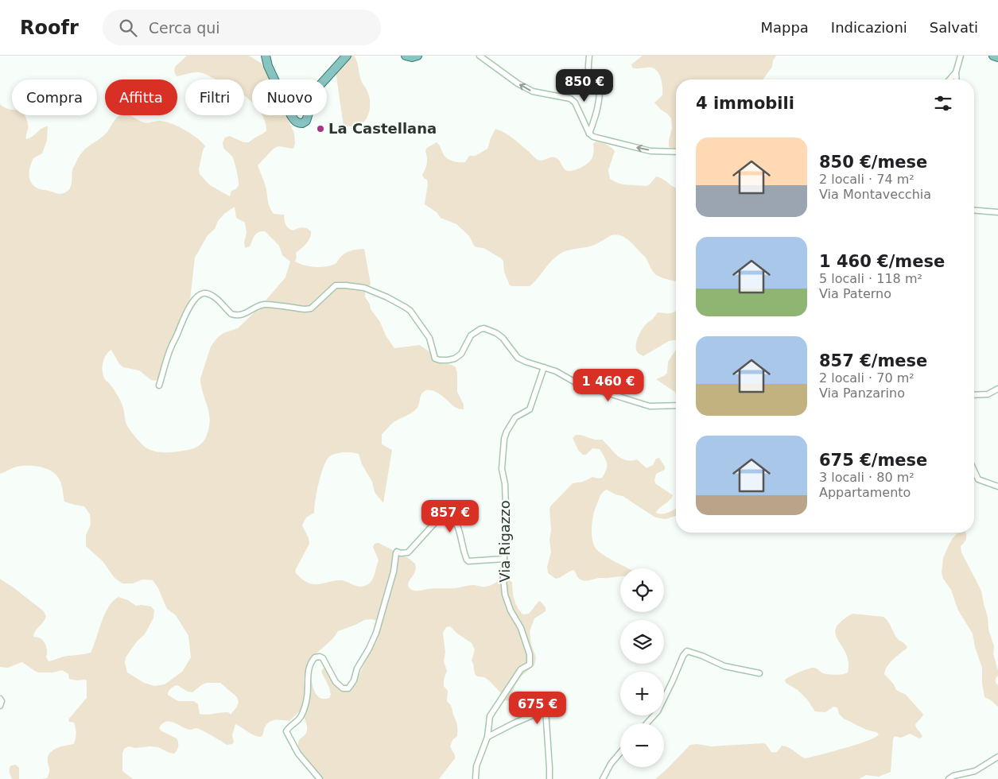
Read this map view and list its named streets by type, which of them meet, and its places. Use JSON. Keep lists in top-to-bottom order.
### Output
{
  "streets": {
    "street": ["Via Rigazzo"]
  },
  "places": ["La Castellana"],
  "page": {
    "header": "Roofr",
    "search": "Cerca qui",
    "nav": ["Mappa", "Indicazioni", "Salvati"],
    "price": [
      "850 €",
      "1 460 €",
      "857 €",
      "675 €"
    ],
    "chip": [
      "Compra",
      "Affitta",
      "Filtri",
      "Nuovo"
    ],
    "heading": "4 immobili",
    "list": [
      {
        "name": "850 €/mese",
        "note": "2 locali · 74 m² · Via Montavecchia"
      },
      {
        "name": "1 460 €/mese",
        "note": "5 locali · 118 m² · Via Paterno"
      },
      {
        "name": "857 €/mese",
        "note": "2 locali · 70 m² · Via Panzarino"
      },
      {
        "name": "675 €/mese",
        "note": "3 locali · 80 m² · Appartamento"
      }
    ],
    "map_buttons": ["+", "−"]
  }
}
